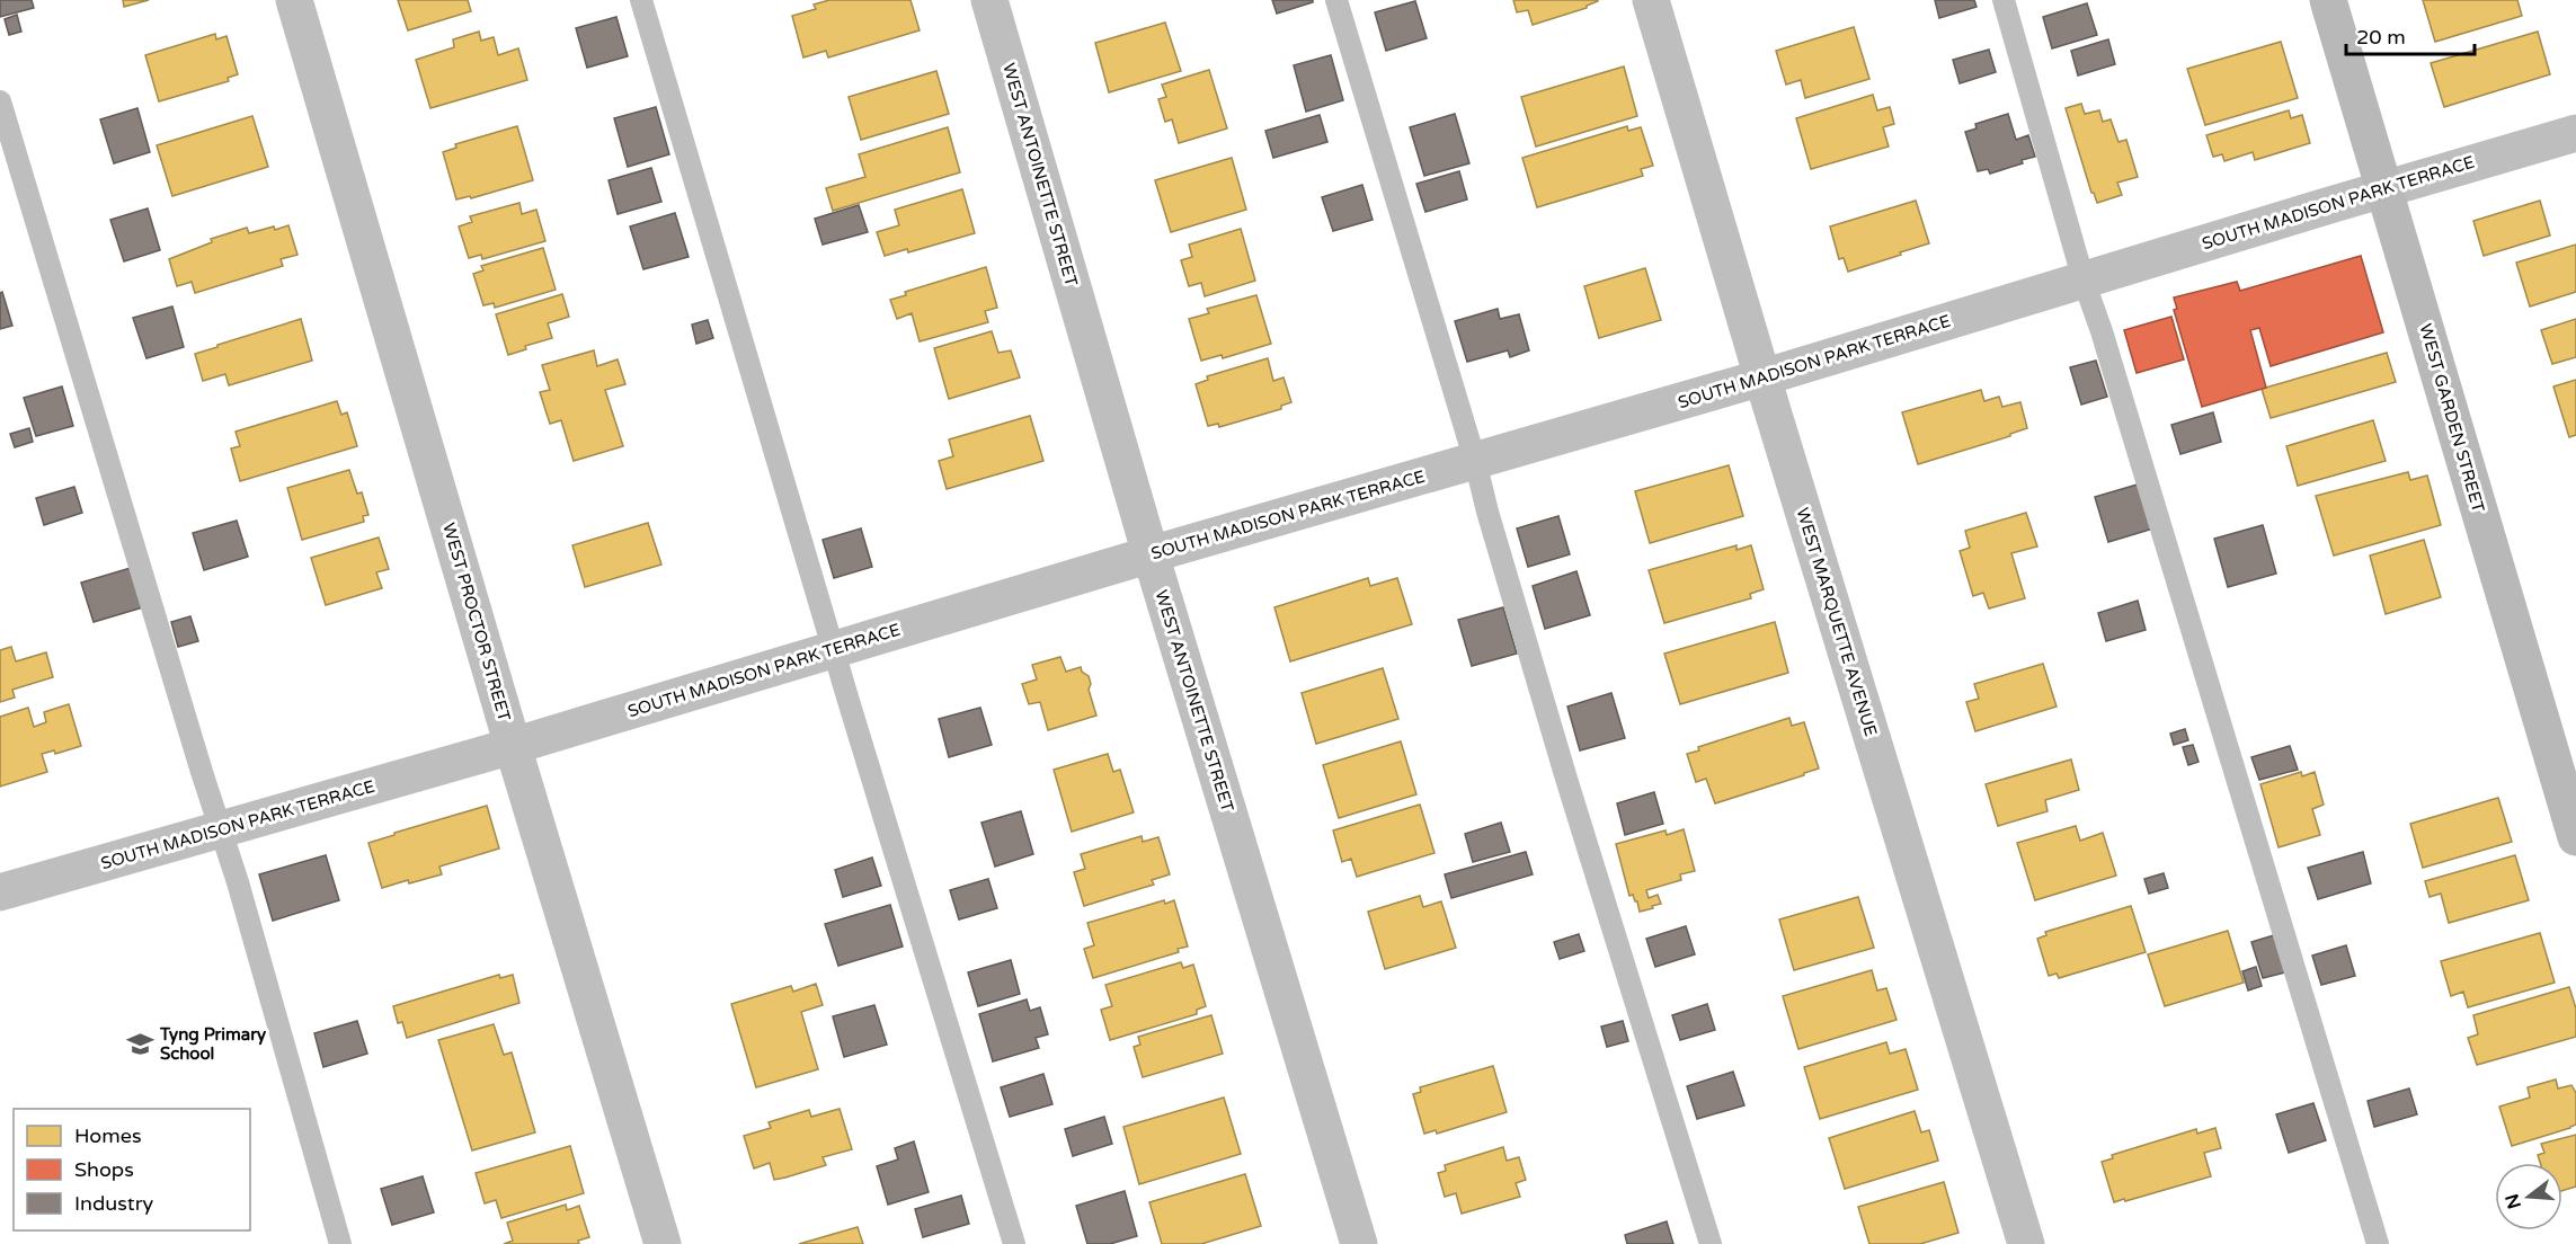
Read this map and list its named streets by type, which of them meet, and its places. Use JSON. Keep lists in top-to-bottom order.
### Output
{
  "streets": {
    "main road": ["WEST GARDEN STREET"],
    "street": [
      "WEST ANTOINETTE STREET",
      "SOUTH MADISON PARK TERRACE",
      "WEST PROCTOR STREET",
      "WEST MARQUETTE AVENUE"
    ]
  },
  "crossings": [
    ["WEST ANTOINETTE STREET", "SOUTH MADISON PARK TERRACE"],
    ["SOUTH MADISON PARK TERRACE", "WEST GARDEN STREET"],
    ["SOUTH MADISON PARK TERRACE", "WEST PROCTOR STREET"],
    ["SOUTH MADISON PARK TERRACE", "WEST MARQUETTE AVENUE"]
  ],
  "places": {
    "school or university": ["Tyng Primary School"]
  },
  "legend": ["Homes", "Shops", "Industry"],
  "scale_bar": "20 m",
  "north": "left"
}
